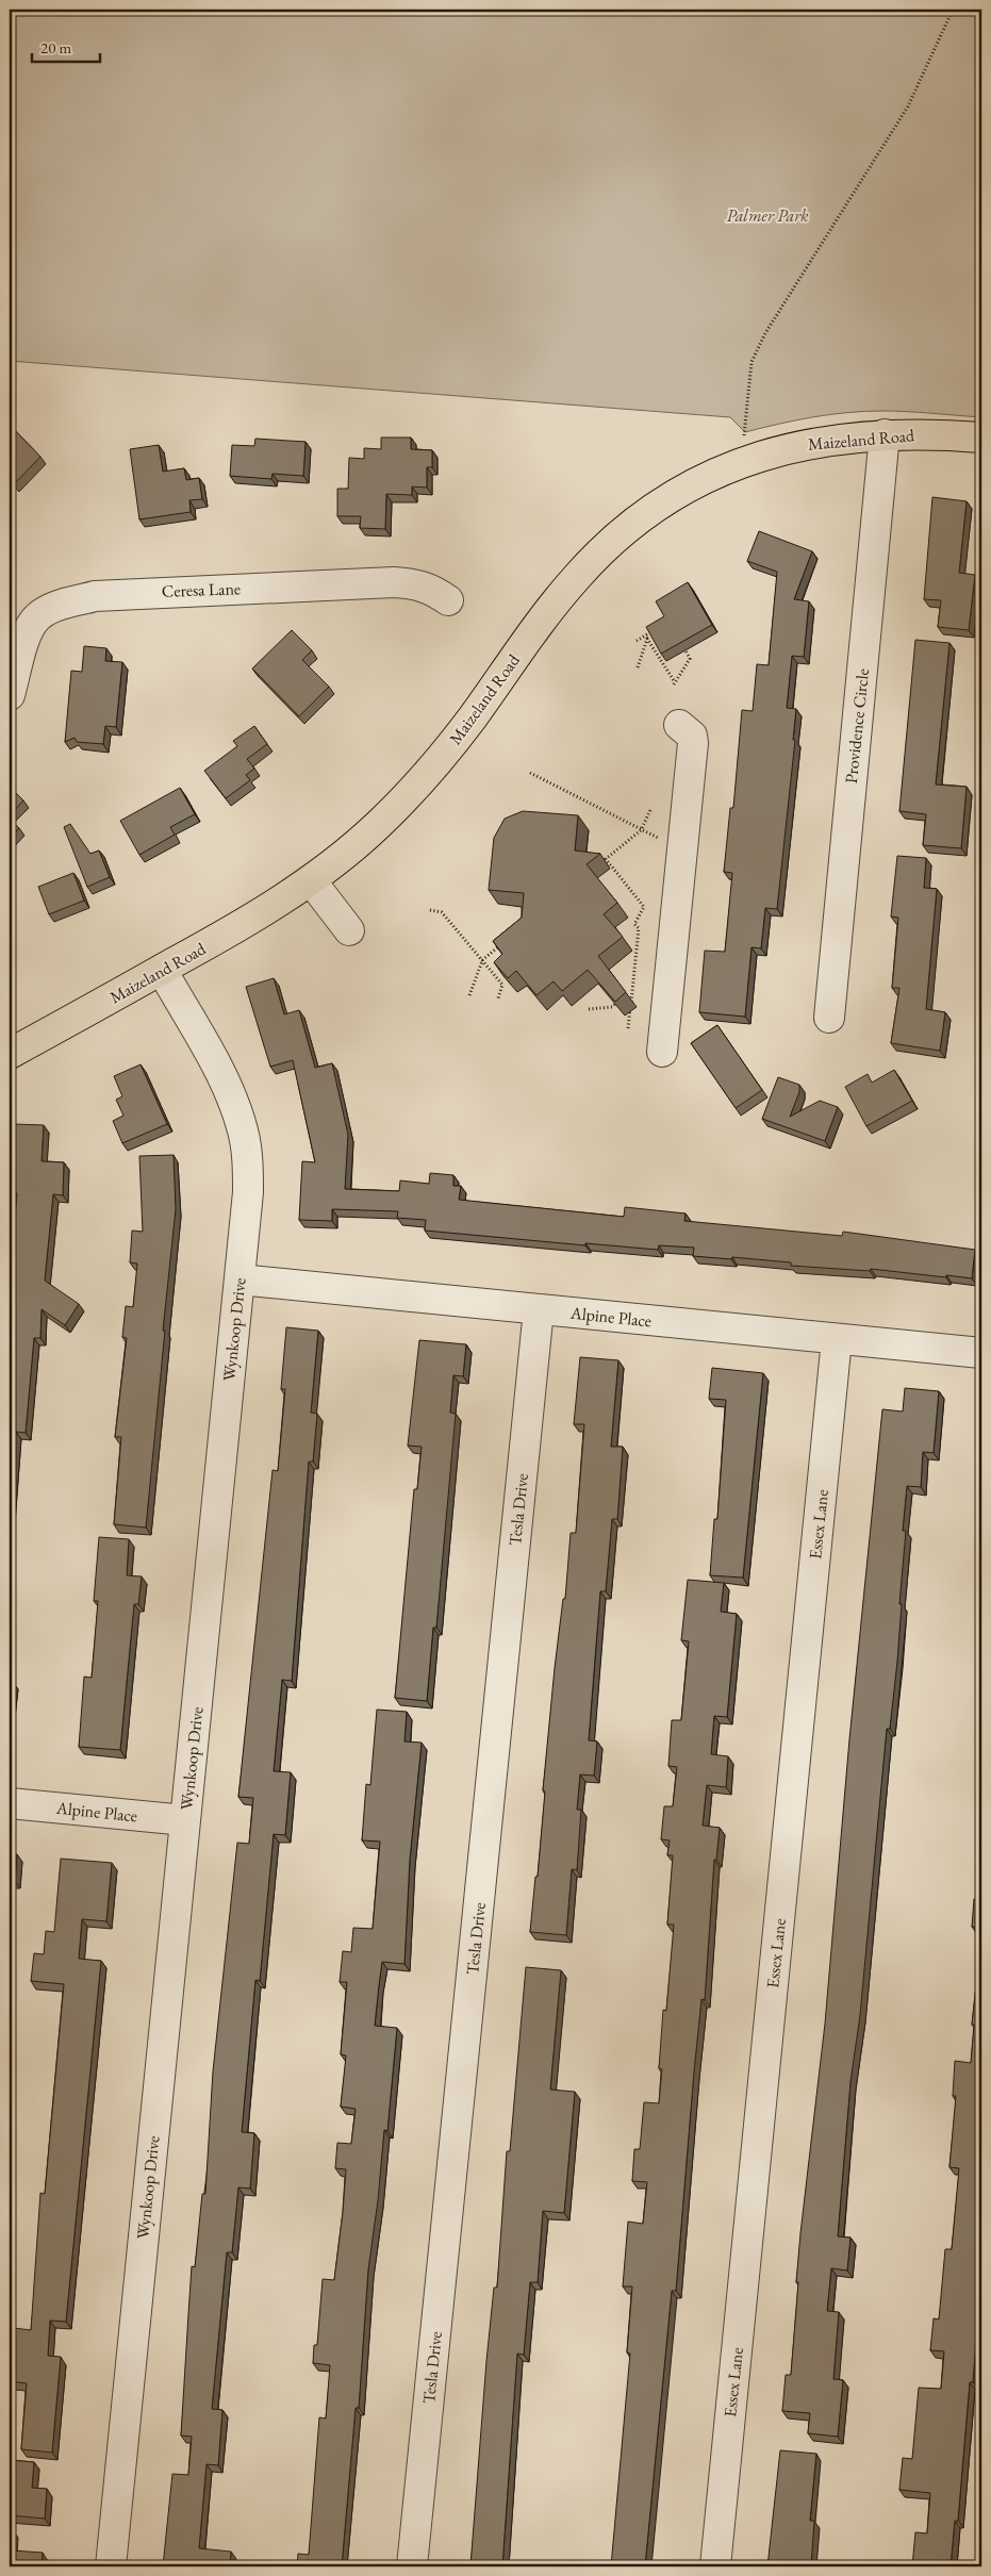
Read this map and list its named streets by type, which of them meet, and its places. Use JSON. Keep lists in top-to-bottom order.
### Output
{
  "streets": {
    "main road": ["Maizeland Road"],
    "street": [
      "Ceresa Lane",
      "Providence Circle",
      "Alpine Place",
      "Wynkoop Drive",
      "Tesla Drive",
      "Essex Lane"
    ]
  },
  "crossings": [
    ["Maizeland Road", "Providence Circle"],
    ["Maizeland Road", "Wynkoop Drive"],
    ["Alpine Place", "Wynkoop Drive"],
    ["Alpine Place", "Tesla Drive"],
    ["Alpine Place", "Essex Lane"]
  ],
  "parks": ["Palmer Park"],
  "scale_bar": "20 m"
}
